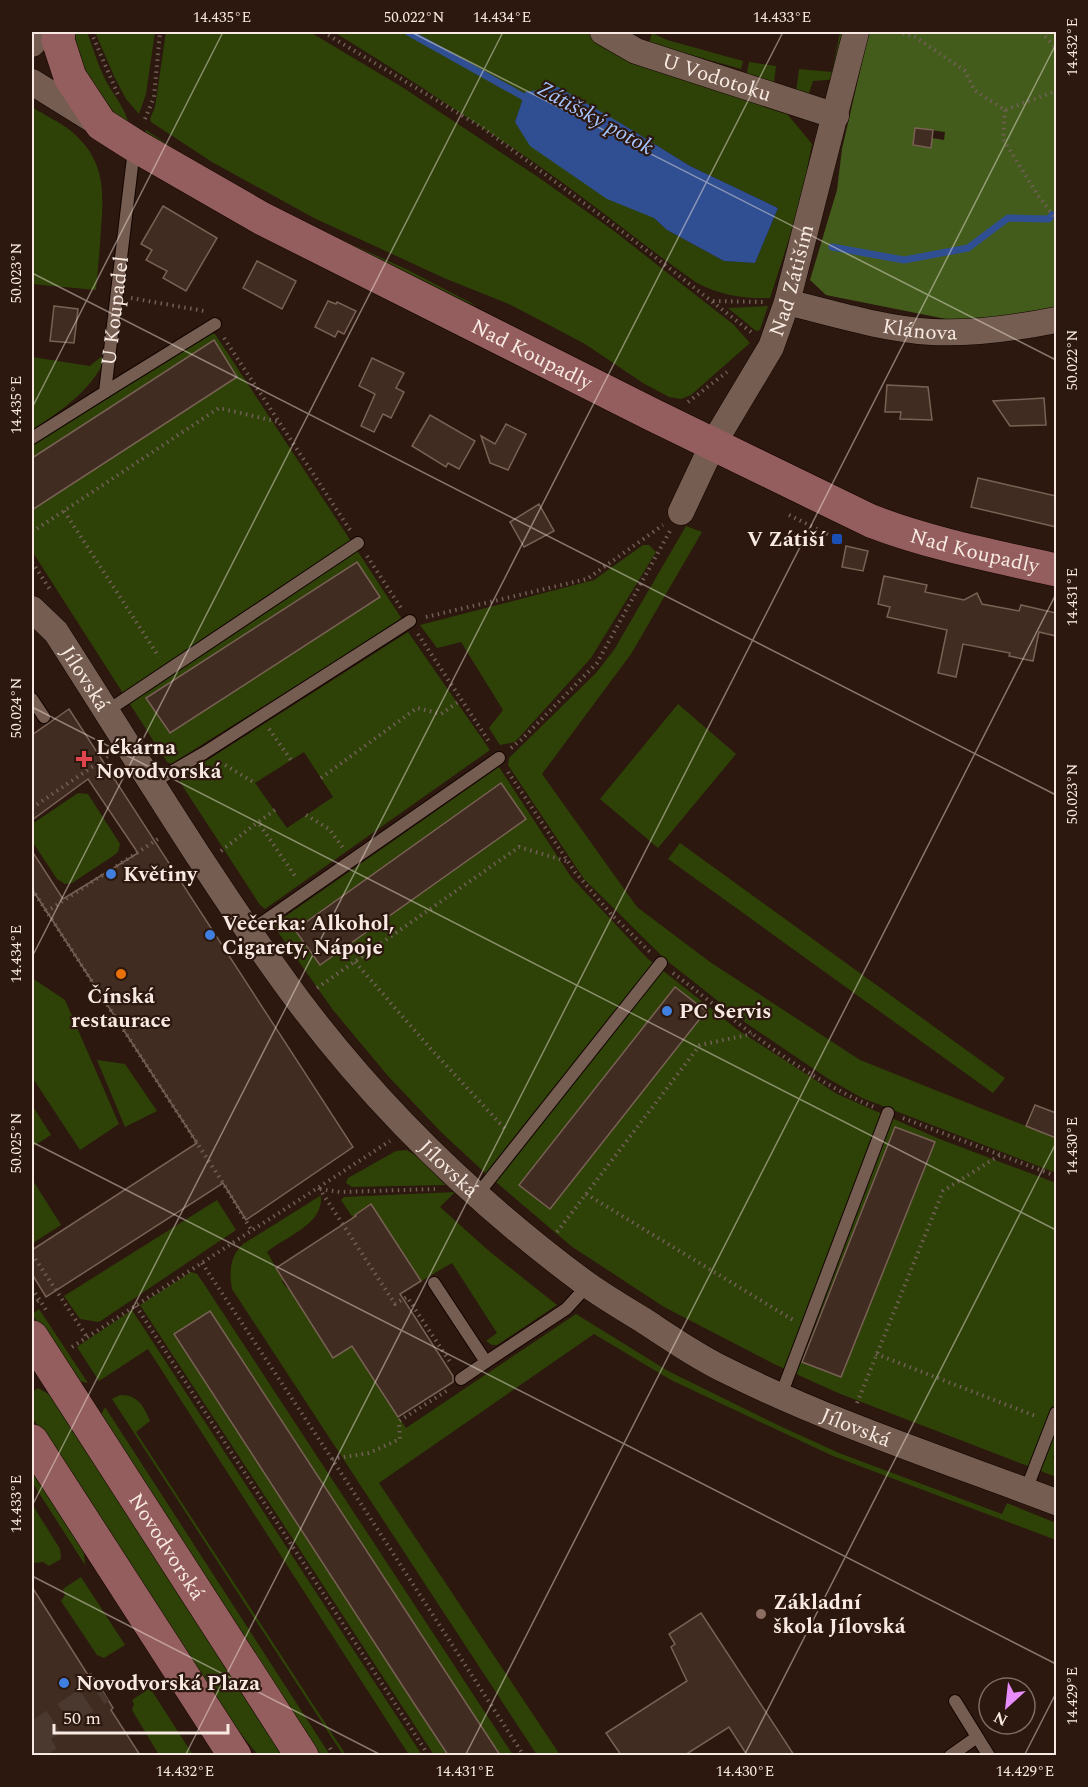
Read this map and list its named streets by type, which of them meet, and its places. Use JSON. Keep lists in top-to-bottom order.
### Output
{
  "streets": {
    "street": [
      "U Vodotoku",
      "Nad Zátiším",
      "Klánova",
      "Nad Koupadly",
      "Jílovská",
      "Novodvorská"
    ],
    "lane": ["U Koupadel"]
  },
  "crossings": [
    ["U Vodotoku", "Nad Zátiším"],
    ["Nad Zátiším", "Klánova"],
    ["Nad Zátiším", "Nad Koupadly"],
    ["U Koupadel", "Nad Koupadly"]
  ],
  "water": ["Zátišský potok"],
  "places": {
    "transit": ["V Zátiší"],
    "health": ["Lékárna Novodvorská"],
    "other": [
      "Květiny",
      "Večerka: Alkohol, Cigarety, Nápoje",
      "Čínská restaurace",
      "PC Servis",
      "Základní škola Jílovská",
      "Novodvorská Plaza"
    ]
  },
  "scale_bar": "50 m",
  "north": "bottom left",
  "coordinates": [
    "14.435°E",
    "50.022°N",
    "14.434°E",
    "14.433°E",
    "14.432°E",
    "50.023°N",
    "14.431°E",
    "50.024°N",
    "50.025°N",
    "14.430°E",
    "14.429°E"
  ]
}
